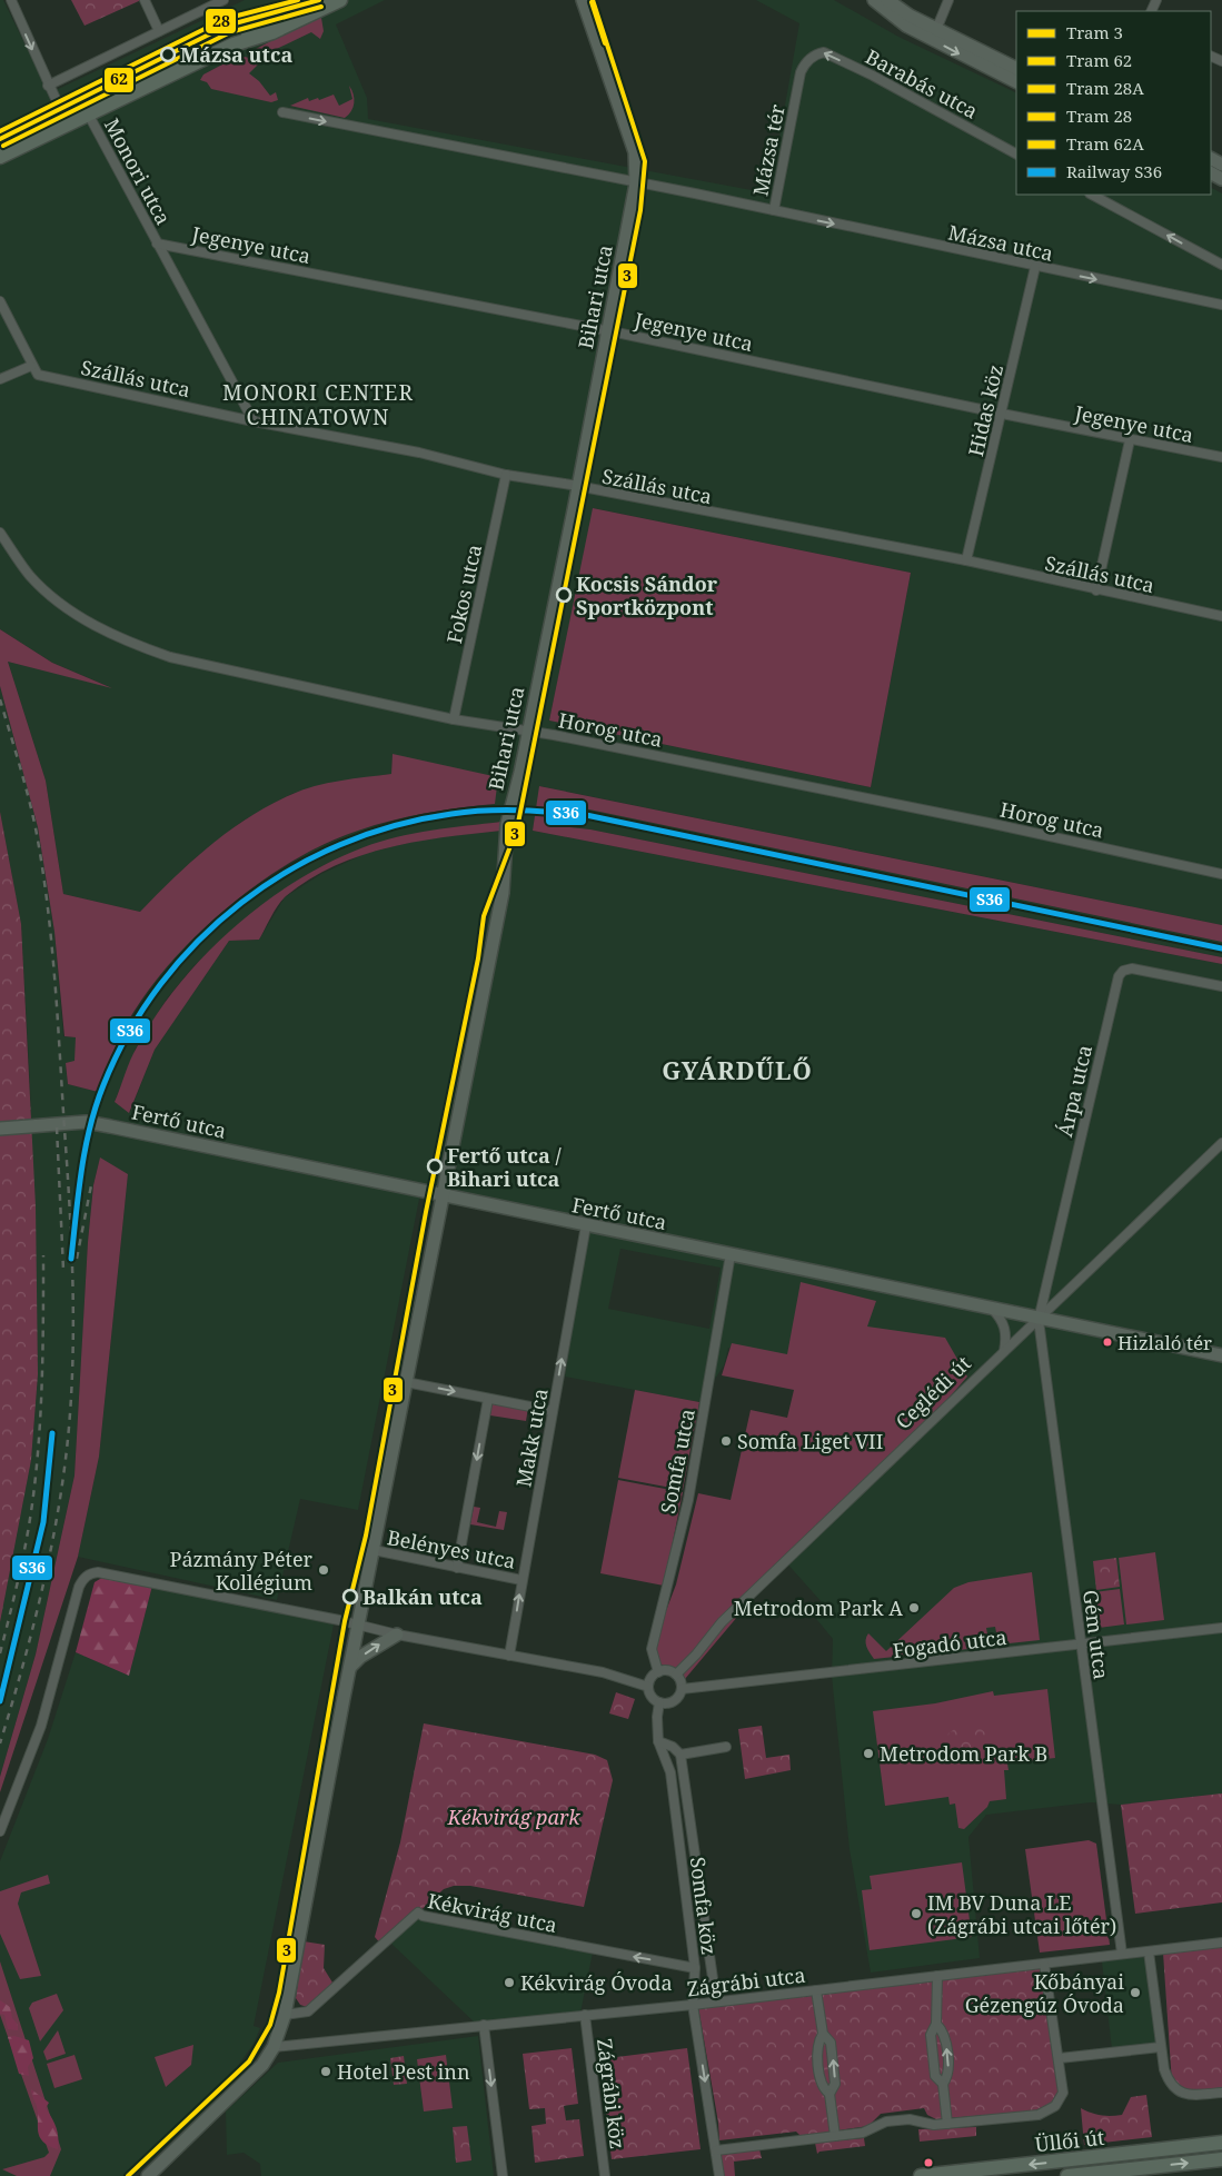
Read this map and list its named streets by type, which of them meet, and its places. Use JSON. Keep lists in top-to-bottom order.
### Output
{
  "streets": {
    "main road": ["Üllői út"],
    "street": [
      "Barabás utca",
      "Mázsa tér",
      "Monori utca",
      "Mázsa utca",
      "Jegenye utca",
      "Bihari utca",
      "Szállás utca",
      "Hidas köz",
      "Fokos utca",
      "Horog utca",
      "Árpa utca",
      "Fertő utca",
      "Ceglédi út",
      "Makk utca",
      "Somfa utca",
      "Belényes utca",
      "Gém utca",
      "Fogadó utca",
      "Somfa köz",
      "Kékvirág utca",
      "Zágrábi utca",
      "Zágrábi köz"
    ]
  },
  "crossings": [
    ["Barabás utca", "Mázsa tér"],
    ["Mázsa tér", "Mázsa utca"],
    ["Mázsa tér", "Bihari utca"],
    ["Monori utca", "Jegenye utca"],
    ["Monori utca", "Szállás utca"],
    ["Mázsa utca", "Hidas köz"],
    ["Jegenye utca", "Bihari utca"],
    ["Jegenye utca", "Hidas köz"],
    ["Bihari utca", "Szállás utca"],
    ["Bihari utca", "Horog utca"],
    ["Bihari utca", "Fertő utca"],
    ["Bihari utca", "Belényes utca"],
    ["Bihari utca", "Kékvirág utca"],
    ["Szállás utca", "Hidas köz"],
    ["Szállás utca", "Fokos utca"],
    ["Fokos utca", "Horog utca"],
    ["Árpa utca", "Ceglédi út"],
    ["Árpa utca", "Gém utca"],
    ["Fertő utca", "Makk utca"],
    ["Fertő utca", "Somfa utca"],
    ["Ceglédi út", "Somfa utca"],
    ["Ceglédi út", "Gém utca"],
    ["Ceglédi út", "Fogadó utca"],
    ["Ceglédi út", "Somfa köz"],
    ["Makk utca", "Belényes utca"],
    ["Somfa utca", "Fogadó utca"],
    ["Somfa utca", "Somfa köz"],
    ["Gém utca", "Fogadó utca"],
    ["Gém utca", "Zágrábi utca"],
    ["Fogadó utca", "Somfa köz"],
    ["Somfa köz", "Kékvirág utca"],
    ["Somfa köz", "Zágrábi utca"],
    ["Zágrábi utca", "Zágrábi köz"]
  ],
  "one_way": ["Mázsa utca", "Makk utca", "Kékvirág utca"],
  "districts": ["MONORI CENTER CHINATOWN", "GYÁRDŰLŐ"],
  "parks": ["Kékvirág park"],
  "places": [
    "Mázsa utca",
    "Kocsis Sándor Sportközpont",
    "Fertő utca / Bihari utca",
    "Hizlaló tér",
    "Somfa Liget VII",
    "Pázmány Péter Kollégium",
    "Balkán utca",
    "Metrodom Park A",
    "Metrodom Park B",
    "IM BV Duna LE (Zágrábi utcai lőtér)",
    "Kékvirág Óvoda",
    "Kőbányai Gézengúz Óvoda",
    "Hotel Pest inn"
  ],
  "lines": [
    "tram line 3",
    "tram line 62",
    "tram line 28",
    "tram line 62A",
    "tram line 28A",
    "rail line S36"
  ],
  "legend": [
    "Tram 3",
    "Tram 62",
    "Tram 28A",
    "Tram 28",
    "Tram 62A",
    "Railway S36"
  ]
}
